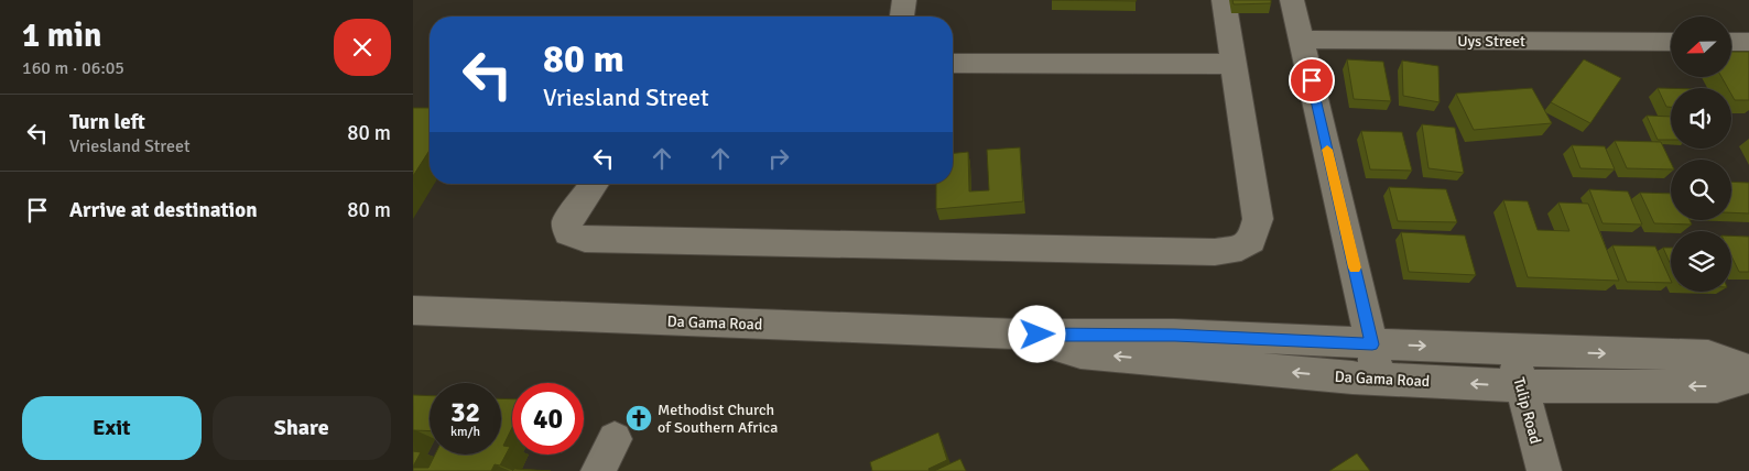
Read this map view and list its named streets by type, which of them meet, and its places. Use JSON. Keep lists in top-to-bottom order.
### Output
{
  "streets": {
    "street": ["Uys Street", "Da Gama Road", "Tulip Road"]
  },
  "crossings": [
    ["Da Gama Road", "Tulip Road"]
  ],
  "places": {
    "church": ["Methodist Church of Southern Africa"]
  },
  "north": "left",
  "page": {
    "heading": ["1 min", "160 m · 06:05"],
    "turn": ["80 m", "Vriesland Street"],
    "list": [
      {
        "name": "Turn left",
        "note": "Vriesland Street",
        "value": "80 m"
      },
      {
        "name": "Arrive at destination",
        "value": "80 m"
      }
    ],
    "speed": "32 km/h",
    "limit": "40",
    "buttons": ["Exit", "Share"]
  }
}
